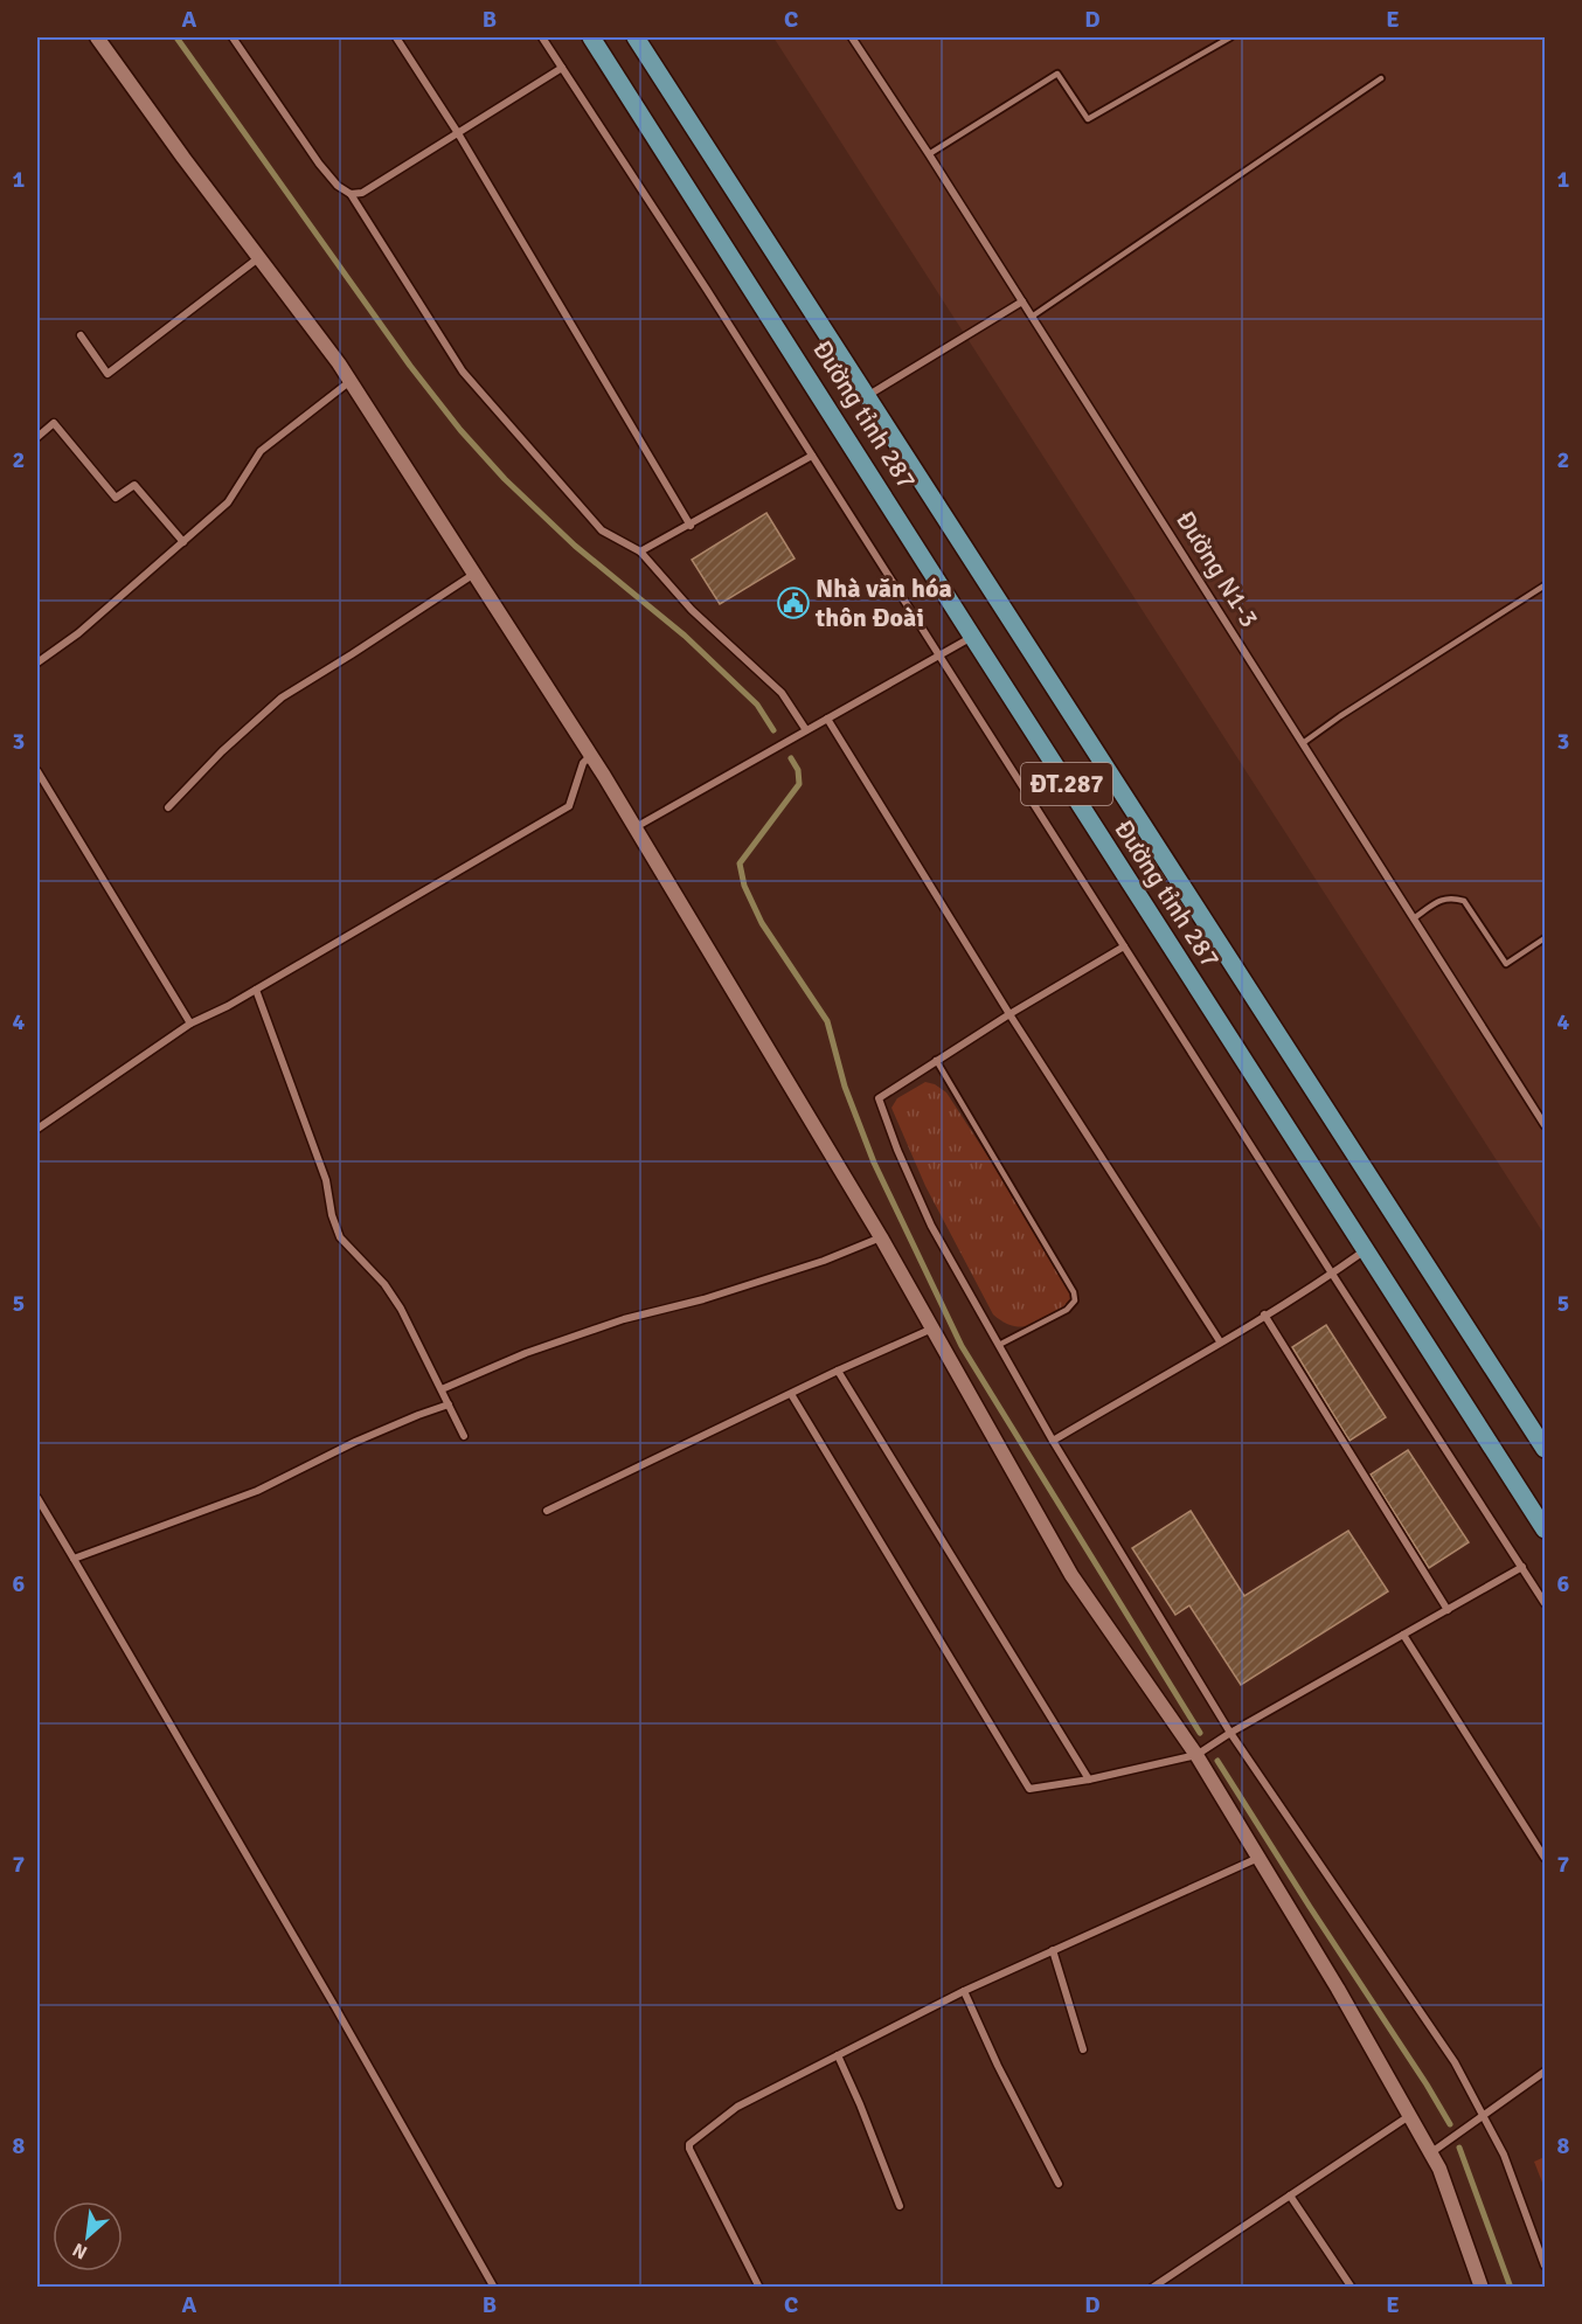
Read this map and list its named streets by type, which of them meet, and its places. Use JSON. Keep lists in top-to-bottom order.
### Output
{
  "streets": {
    "main road": ["Đường tỉnh 287", "ĐT.287"],
    "street": ["Đường N1-3"]
  },
  "places": {
    "public building": ["Nhà văn hóa thôn Đoài"]
  },
  "north": "bottom left",
  "grid": {
    "columns": [
      "A",
      "B",
      "C",
      "D",
      "E"
    ],
    "rows": [
      "1",
      "2",
      "3",
      "4",
      "5",
      "6",
      "7",
      "8"
    ]
  }
}
